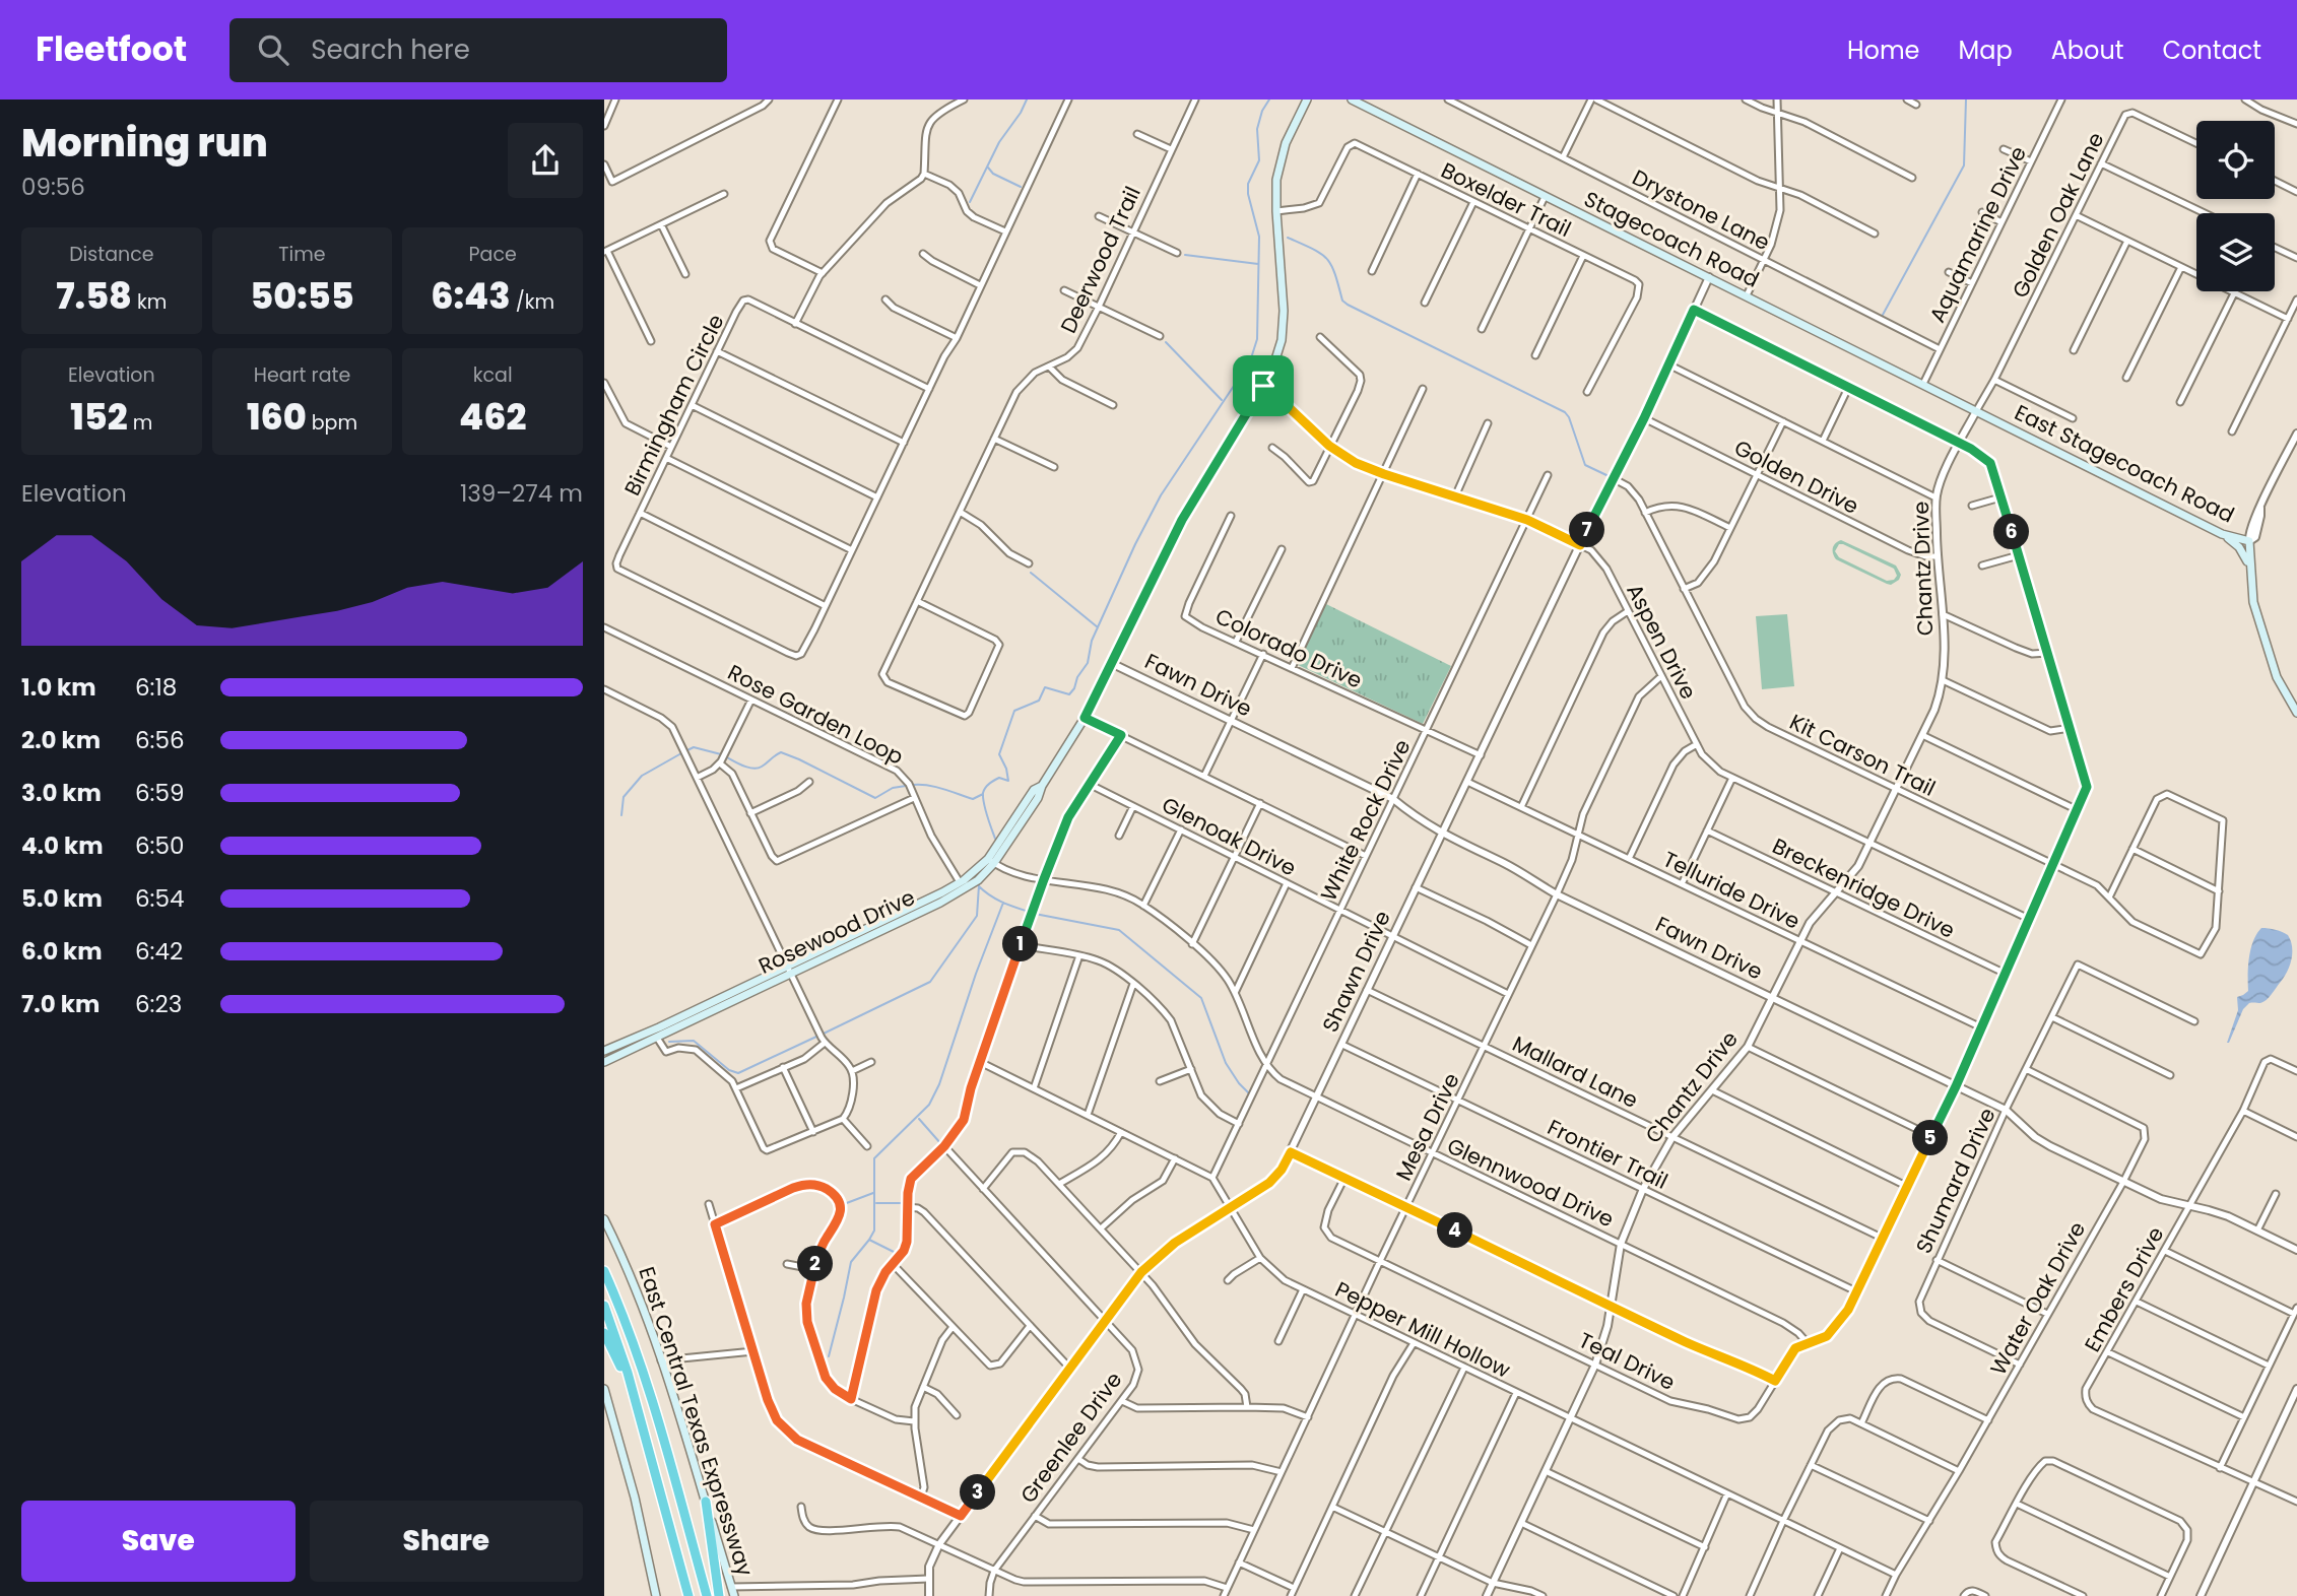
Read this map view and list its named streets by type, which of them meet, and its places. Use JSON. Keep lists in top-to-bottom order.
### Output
{
  "streets": {
    "main road": [
      "Stagecoach Road",
      "East Stagecoach Road",
      "Rosewood Drive",
      "East Central Texas Expressway"
    ],
    "street": [
      "Boxelder Trail",
      "Drystone Lane",
      "Golden Oak Lane",
      "Aquamarine Drive",
      "Deerwood Trail",
      "Birmingham Circle",
      "Golden Drive",
      "Chantz Drive",
      "Aspen Drive",
      "Colorado Drive",
      "Fawn Drive",
      "Rose Garden Loop",
      "Kit Carson Trail",
      "White Rock Drive",
      "Glenoak Drive",
      "Breckenridge Drive",
      "Telluride Drive",
      "Shawn Drive",
      "Mallard Lane",
      "Mesa Drive",
      "Frontier Trail",
      "Shumard Drive",
      "Glennwood Drive",
      "Embers Drive",
      "Water Oak Drive",
      "Pepper Mill Hollow",
      "Teal Drive",
      "Greenlee Drive"
    ]
  },
  "crossings": [
    ["Boxelder Trail", "Rosewood Drive"],
    ["Drystone Lane", "Aquamarine Drive"],
    ["Golden Oak Lane", "Stagecoach Road"],
    ["Golden Oak Lane", "East Stagecoach Road"],
    ["Golden Oak Lane", "Chantz Drive"],
    ["Aquamarine Drive", "Stagecoach Road"],
    ["Stagecoach Road", "East Stagecoach Road"],
    ["Stagecoach Road", "Chantz Drive"],
    ["Stagecoach Road", "Shawn Drive"],
    ["East Stagecoach Road", "Chantz Drive"],
    ["Golden Drive", "Chantz Drive"],
    ["Golden Drive", "Shawn Drive"],
    ["Chantz Drive", "Aspen Drive"],
    ["Chantz Drive", "Fawn Drive"],
    ["Chantz Drive", "Kit Carson Trail"],
    ["Chantz Drive", "Breckenridge Drive"],
    ["Chantz Drive", "Telluride Drive"],
    ["Chantz Drive", "Mallard Lane"],
    ["Chantz Drive", "Frontier Trail"],
    ["Chantz Drive", "Glennwood Drive"],
    ["Chantz Drive", "Pepper Mill Hollow"],
    ["Chantz Drive", "Teal Drive"],
    ["Aspen Drive", "White Rock Drive"],
    ["Aspen Drive", "Rosewood Drive"],
    ["Aspen Drive", "Shawn Drive"],
    ["Aspen Drive", "Mesa Drive"],
    ["Aspen Drive", "Teal Drive"],
    ["Colorado Drive", "White Rock Drive"],
    ["Colorado Drive", "Shawn Drive"],
    ["Fawn Drive", "White Rock Drive"],
    ["Fawn Drive", "Rosewood Drive"],
    ["Fawn Drive", "Shawn Drive"],
    ["Fawn Drive", "Mesa Drive"],
    ["Fawn Drive", "Shumard Drive"],
    ["Fawn Drive", "Embers Drive"],
    ["Fawn Drive", "Water Oak Drive"],
    ["Fawn Drive", "Teal Drive"],
    ["Rose Garden Loop", "Rosewood Drive"],
    ["Kit Carson Trail", "Shawn Drive"],
    ["Kit Carson Trail", "Teal Drive"],
    ["White Rock Drive", "Glenoak Drive"],
    ["White Rock Drive", "Glennwood Drive"],
    ["White Rock Drive", "Pepper Mill Hollow"],
    ["Glenoak Drive", "Shawn Drive"],
    ["Glenoak Drive", "Mesa Drive"],
    ["Breckenridge Drive", "Teal Drive"],
    ["Telluride Drive", "Shawn Drive"],
    ["Telluride Drive", "Mesa Drive"],
    ["Telluride Drive", "Teal Drive"],
    ["Rosewood Drive", "Glennwood Drive"],
    ["Shawn Drive", "Mallard Lane"],
    ["Shawn Drive", "Frontier Trail"],
    ["Shawn Drive", "Glennwood Drive"],
    ["Shawn Drive", "Pepper Mill Hollow"],
    ["Shawn Drive", "Teal Drive"],
    ["Shawn Drive", "Greenlee Drive"],
    ["Mallard Lane", "Mesa Drive"],
    ["Mallard Lane", "Teal Drive"],
    ["Mesa Drive", "Frontier Trail"],
    ["Mesa Drive", "Glennwood Drive"],
    ["Mesa Drive", "Pepper Mill Hollow"],
    ["Mesa Drive", "Teal Drive"],
    ["Frontier Trail", "Teal Drive"],
    ["Shumard Drive", "Water Oak Drive"],
    ["Glennwood Drive", "Teal Drive"],
    ["Water Oak Drive", "Pepper Mill Hollow"]
  ],
  "page": {
    "header": "Fleetfoot",
    "search": "Search here",
    "nav": [
      "Home",
      "Map",
      "About",
      "Contact"
    ],
    "heading": ["Morning run", "09:56"],
    "stats": [
      ["Distance", "7.58 km"],
      ["Time", "50:55"],
      ["Pace", "6:43 /km"],
      ["Elevation", "152 m"],
      ["Heart rate", "160 bpm"],
      ["kcal", "462"]
    ],
    "chart": ["Elevation", "139–274 m"],
    "pins": [
      "7",
      "6",
      "1",
      "5",
      "4",
      "2",
      "3"
    ],
    "list": [
      {
        "name": "1.0 km",
        "note": "6:18"
      },
      {
        "name": "2.0 km",
        "note": "6:56"
      },
      {
        "name": "3.0 km",
        "note": "6:59"
      },
      {
        "name": "4.0 km",
        "note": "6:50"
      },
      {
        "name": "5.0 km",
        "note": "6:54"
      },
      {
        "name": "6.0 km",
        "note": "6:42"
      },
      {
        "name": "7.0 km",
        "note": "6:23"
      }
    ],
    "buttons": ["Save", "Share"]
  }
}
